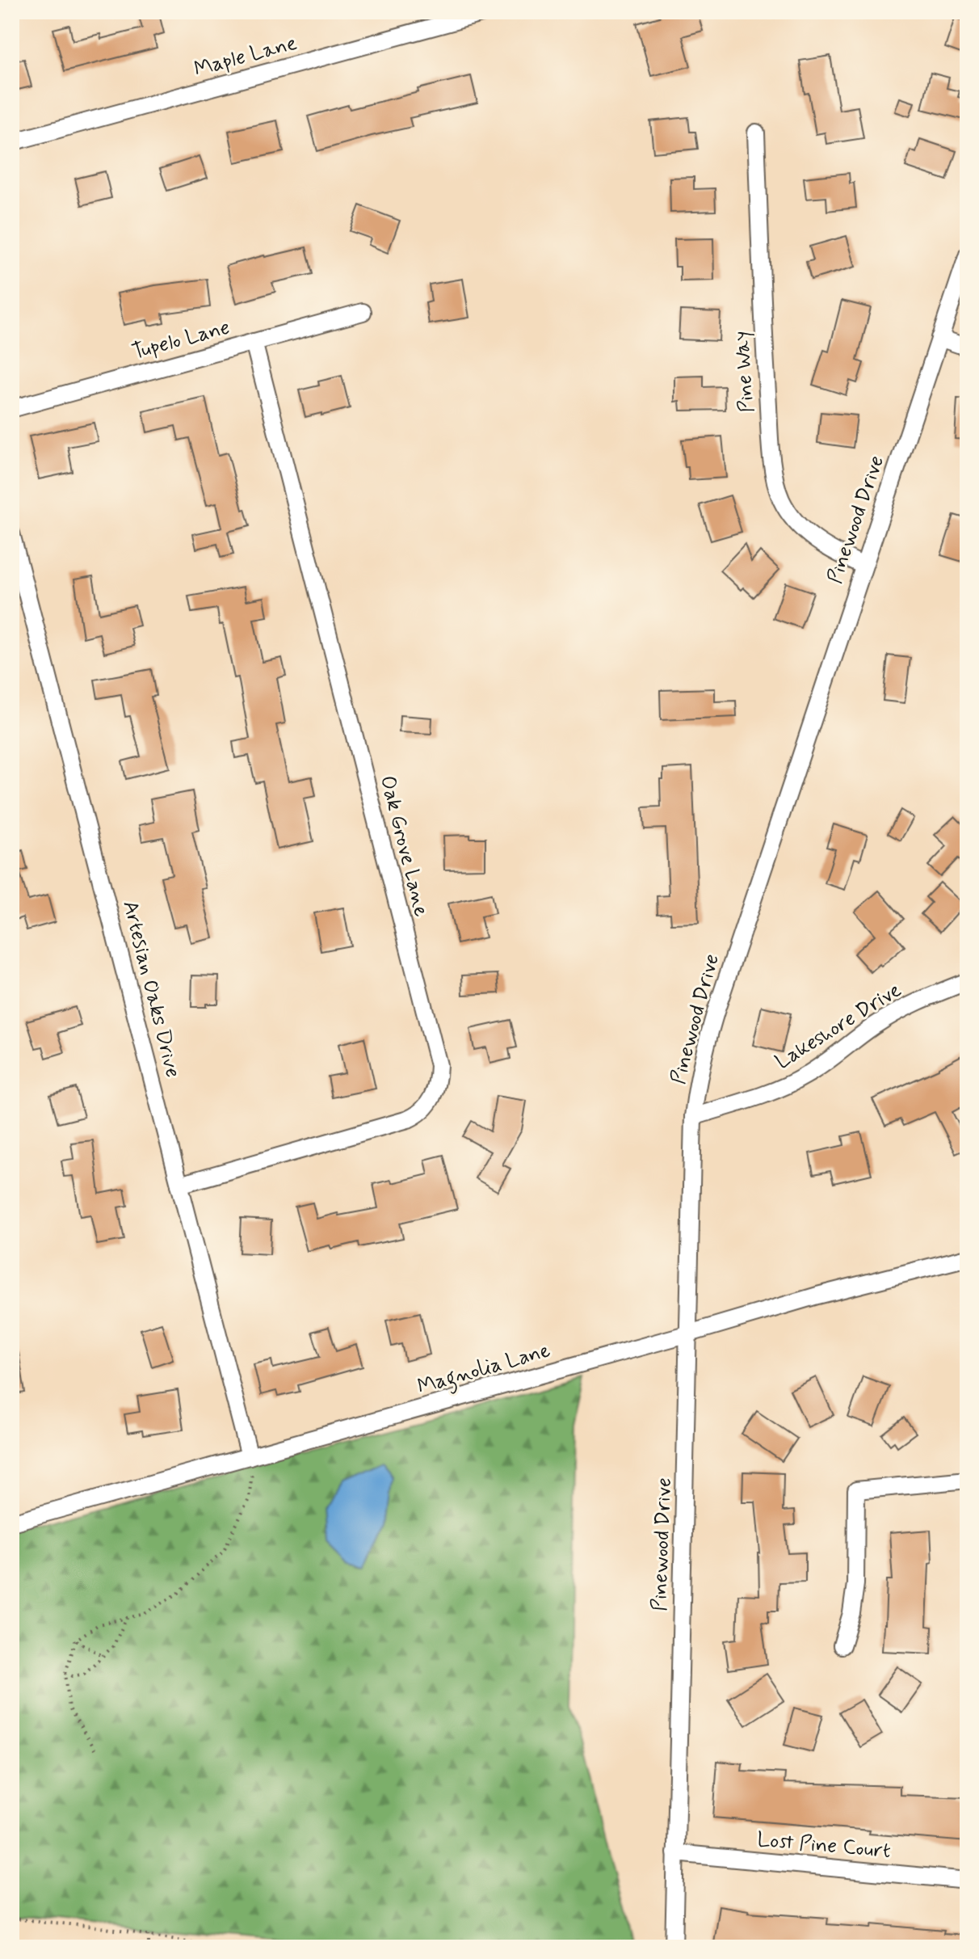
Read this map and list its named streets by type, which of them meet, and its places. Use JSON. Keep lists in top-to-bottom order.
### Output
{
  "streets": {
    "street": [
      "Maple Lane",
      "Tupelo Lane",
      "Pine Way",
      "Pinewood Drive",
      "Oak Grove Lane",
      "Artesian Oaks Drive",
      "Lakeshore Drive",
      "Magnolia Lane",
      "Lost Pine Court"
    ]
  },
  "crossings": [
    ["Tupelo Lane", "Oak Grove Lane"],
    ["Pine Way", "Pinewood Drive"],
    ["Pinewood Drive", "Lakeshore Drive"],
    ["Pinewood Drive", "Magnolia Lane"],
    ["Pinewood Drive", "Lost Pine Court"],
    ["Oak Grove Lane", "Artesian Oaks Drive"],
    ["Artesian Oaks Drive", "Magnolia Lane"]
  ]
}
